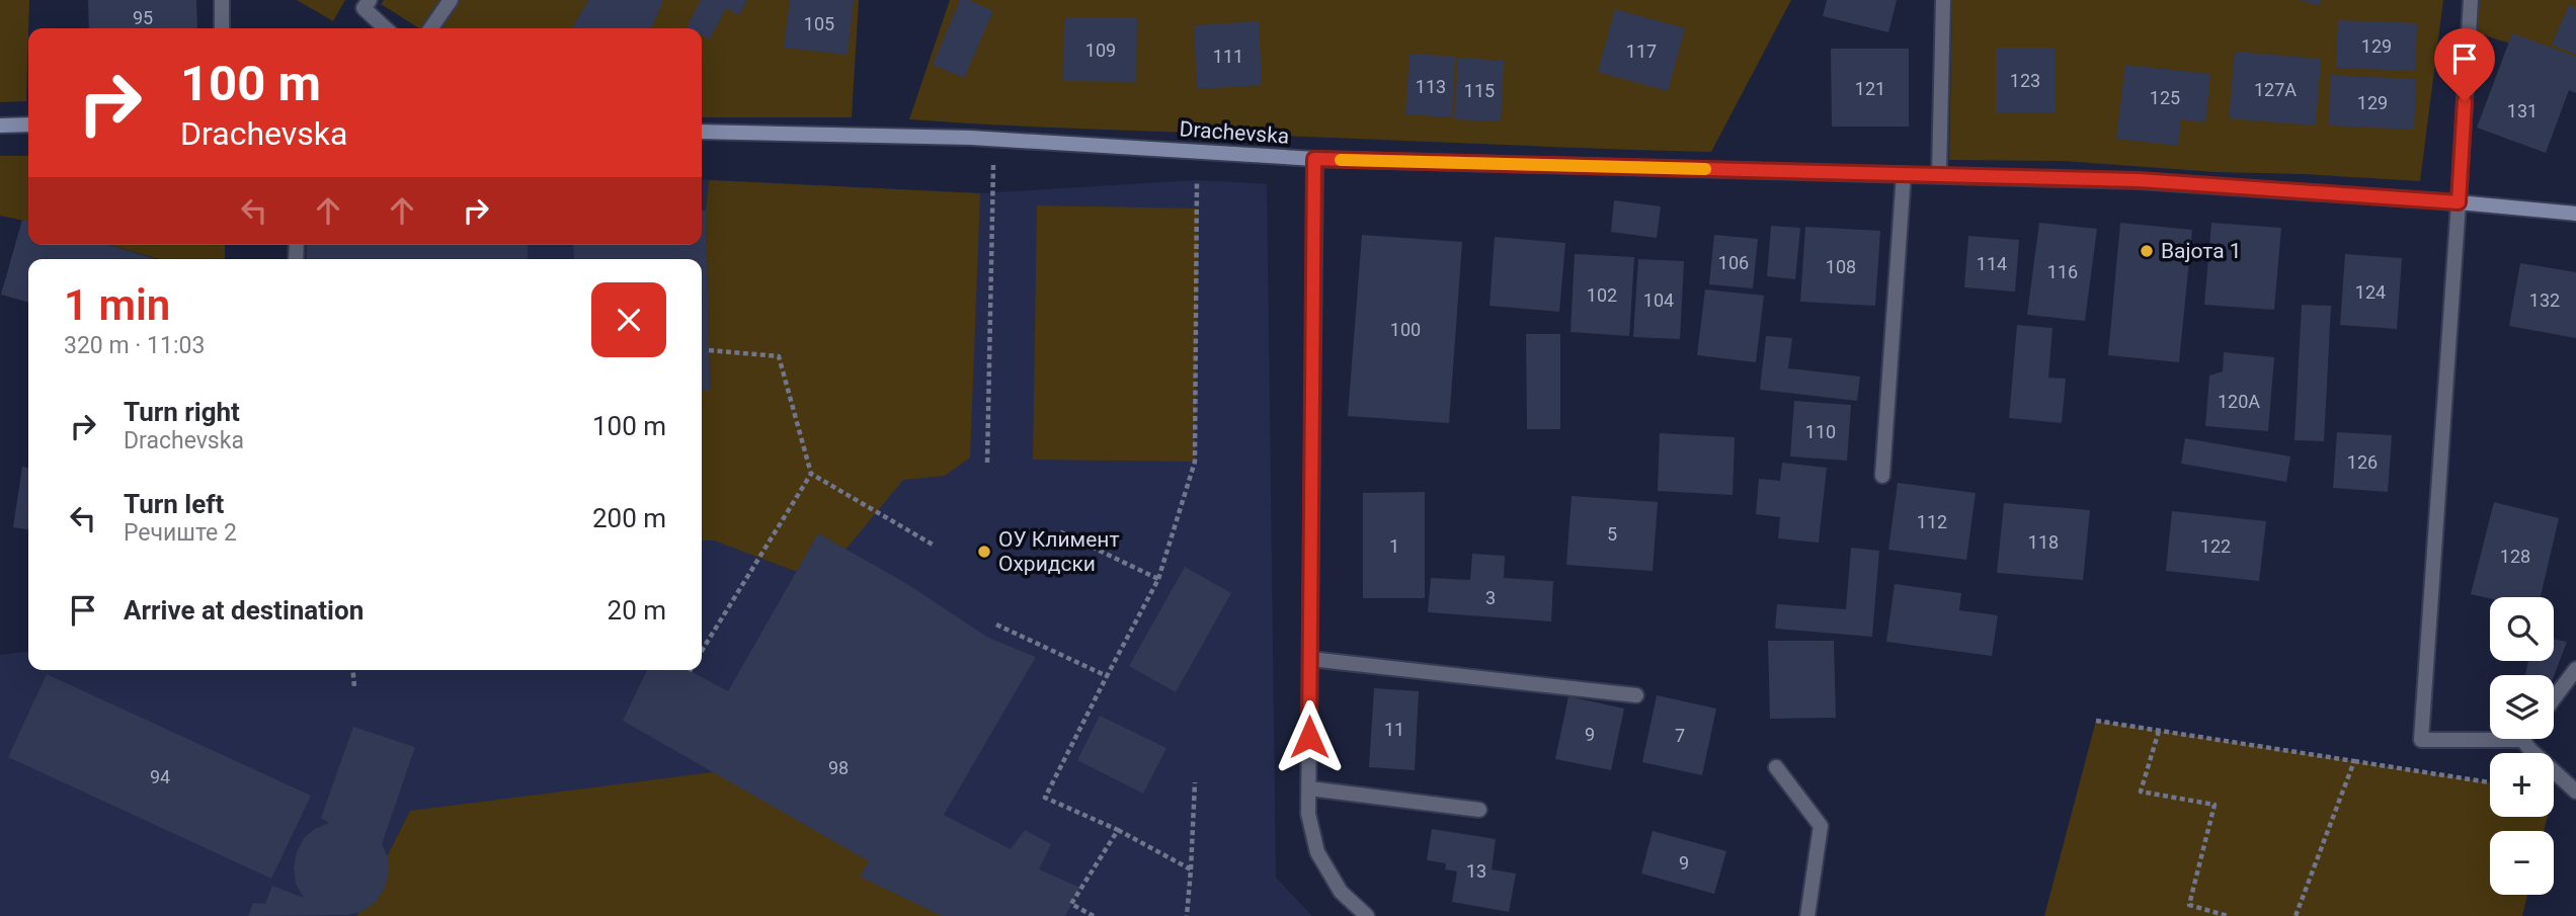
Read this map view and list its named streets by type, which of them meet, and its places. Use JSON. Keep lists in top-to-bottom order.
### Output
{
  "streets": {
    "main road": ["Drachevska"]
  },
  "places": ["Вајота 1", "ОУ Климент Охридски"],
  "house_numbers": [
    "95",
    "105",
    "129",
    "109",
    "117",
    "111",
    "123",
    "113",
    "121",
    "127А",
    "115",
    "125",
    "129",
    "131",
    "106",
    "114",
    "108",
    "116",
    "124",
    "102",
    "104",
    "132",
    "100",
    "120А",
    "110",
    "126",
    "112",
    "5",
    "118",
    "1",
    "122",
    "128",
    "3",
    "11",
    "9",
    "7",
    "98",
    "94",
    "9",
    "13"
  ],
  "page": {
    "turn": ["100 m", "Drachevska"],
    "heading": ["1 min", "320 m · 11:03"],
    "list": [
      {
        "name": "Turn right",
        "note": "Drachevska",
        "value": "100 m"
      },
      {
        "name": "Turn left",
        "note": "Речиште 2",
        "value": "200 m"
      },
      {
        "name": "Arrive at destination",
        "value": "20 m"
      }
    ],
    "map_buttons": ["+", "−"]
  }
}
